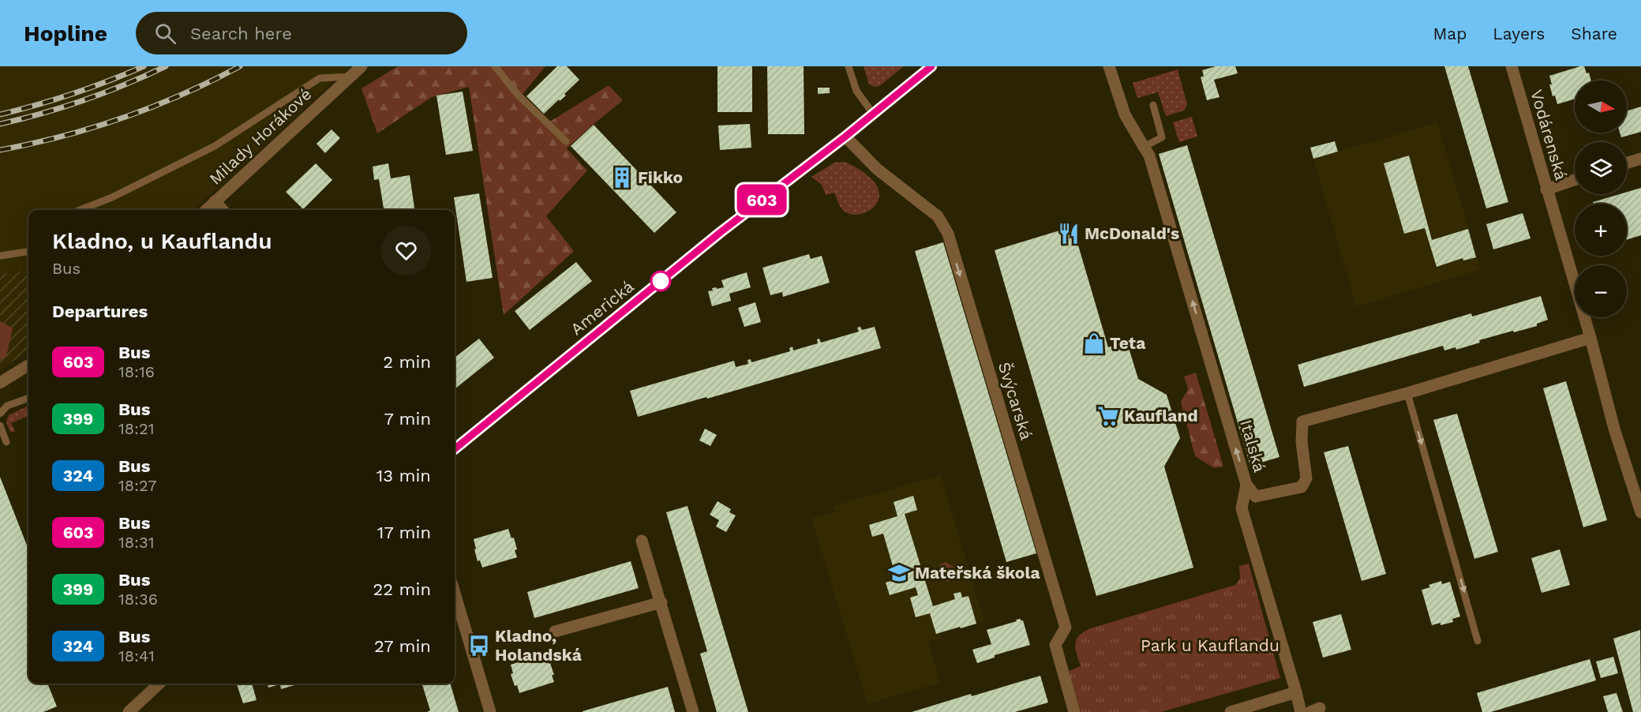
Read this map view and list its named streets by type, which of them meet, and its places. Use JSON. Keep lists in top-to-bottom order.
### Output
{
  "streets": {
    "street": [
      "Vodárenská",
      "Milady Horákové",
      "Americká",
      "Švýcarská",
      "Italská"
    ]
  },
  "crossings": [
    ["Vodárenská", "Italská"],
    ["Americká", "Švýcarská"]
  ],
  "one_way": ["Švýcarská", "Italská"],
  "parks": ["Park u Kauflandu"],
  "places": {
    "building": ["Fikko"],
    "restaurant": ["McDonald's"],
    "shop": ["Teta"],
    "supermarket": ["Kaufland"],
    "school or university": ["Mateřská škola"],
    "bus stop": ["Kladno, Holandská"]
  },
  "lines": ["bus line 603"],
  "north": "right",
  "page": {
    "header": "Hopline",
    "search": "Search here",
    "nav": ["Map", "Layers", "Share"],
    "on_map": "603",
    "map_buttons": ["+", "−"],
    "heading": [
      ["Kladno, u Kauflandu", "Bus"],
      "Departures"
    ],
    "list": [
      {
        "mark": "603",
        "name": "Bus",
        "note": "18:16",
        "value": "2 min"
      },
      {
        "mark": "399",
        "name": "Bus",
        "note": "18:21",
        "value": "7 min"
      },
      {
        "mark": "324",
        "name": "Bus",
        "note": "18:27",
        "value": "13 min"
      },
      {
        "mark": "603",
        "name": "Bus",
        "note": "18:31",
        "value": "17 min"
      },
      {
        "mark": "399",
        "name": "Bus",
        "note": "18:36",
        "value": "22 min"
      },
      {
        "mark": "324",
        "name": "Bus",
        "note": "18:41",
        "value": "27 min"
      }
    ]
  }
}
